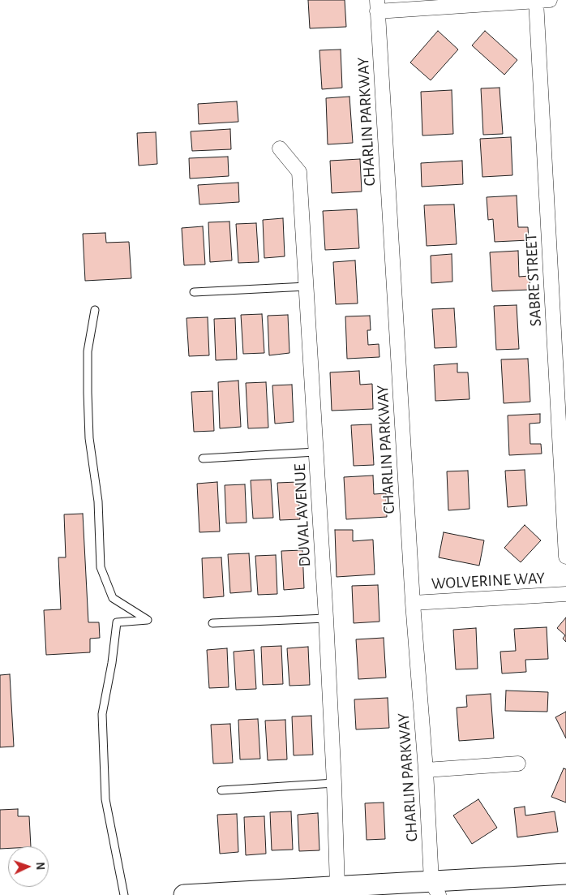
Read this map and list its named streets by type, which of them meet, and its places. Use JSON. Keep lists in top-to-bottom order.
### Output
{
  "streets": {
    "street": [
      "CHARLIN PARKWAY",
      "SABRE STREET",
      "DUVAL AVENUE",
      "WOLVERINE WAY"
    ]
  },
  "crossings": [
    ["CHARLIN PARKWAY", "WOLVERINE WAY"]
  ],
  "north": "right"
}
